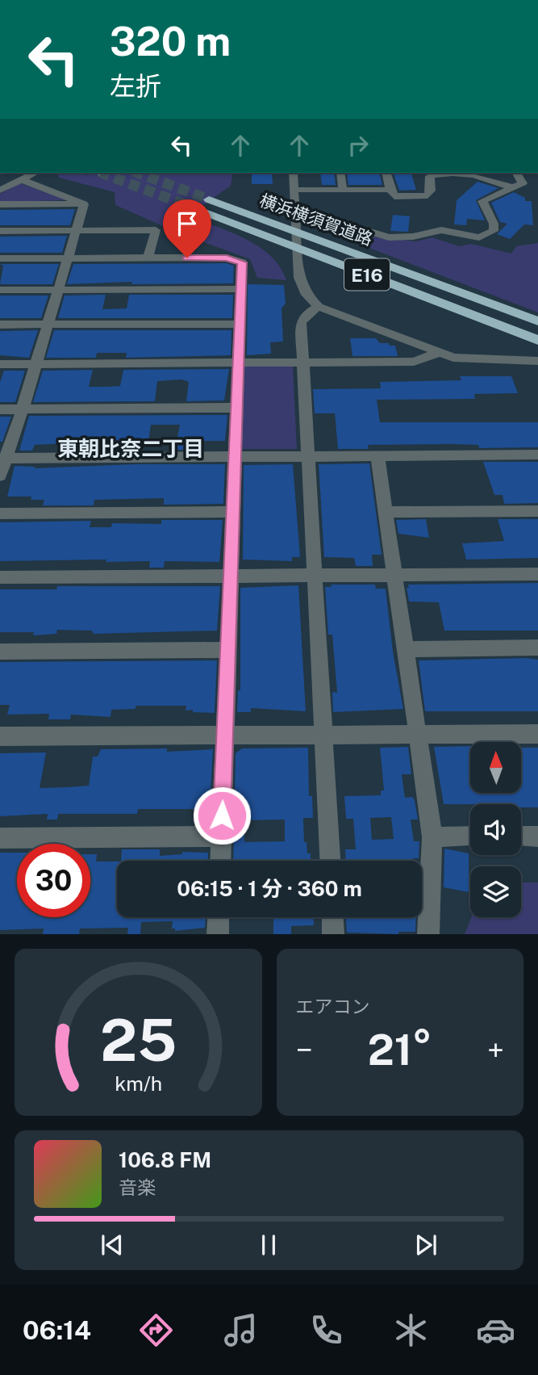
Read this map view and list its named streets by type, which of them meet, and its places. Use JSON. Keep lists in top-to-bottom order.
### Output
{
  "streets": {
    "highway": ["横浜横須賀道路", "E16"]
  },
  "districts": ["東朝比奈二丁目"],
  "north": "top",
  "page": {
    "turn": ["320 m", "左折"],
    "limit": "30",
    "trip": "06:15 · 1 分 · 360 m",
    "tile": "エアコン",
    "heat": ["−", "21°", "+"],
    "song": ["106.8 FM", "音楽"],
    "tabs": "06:14",
    "gauge": ["25", "km/h"]
  }
}
